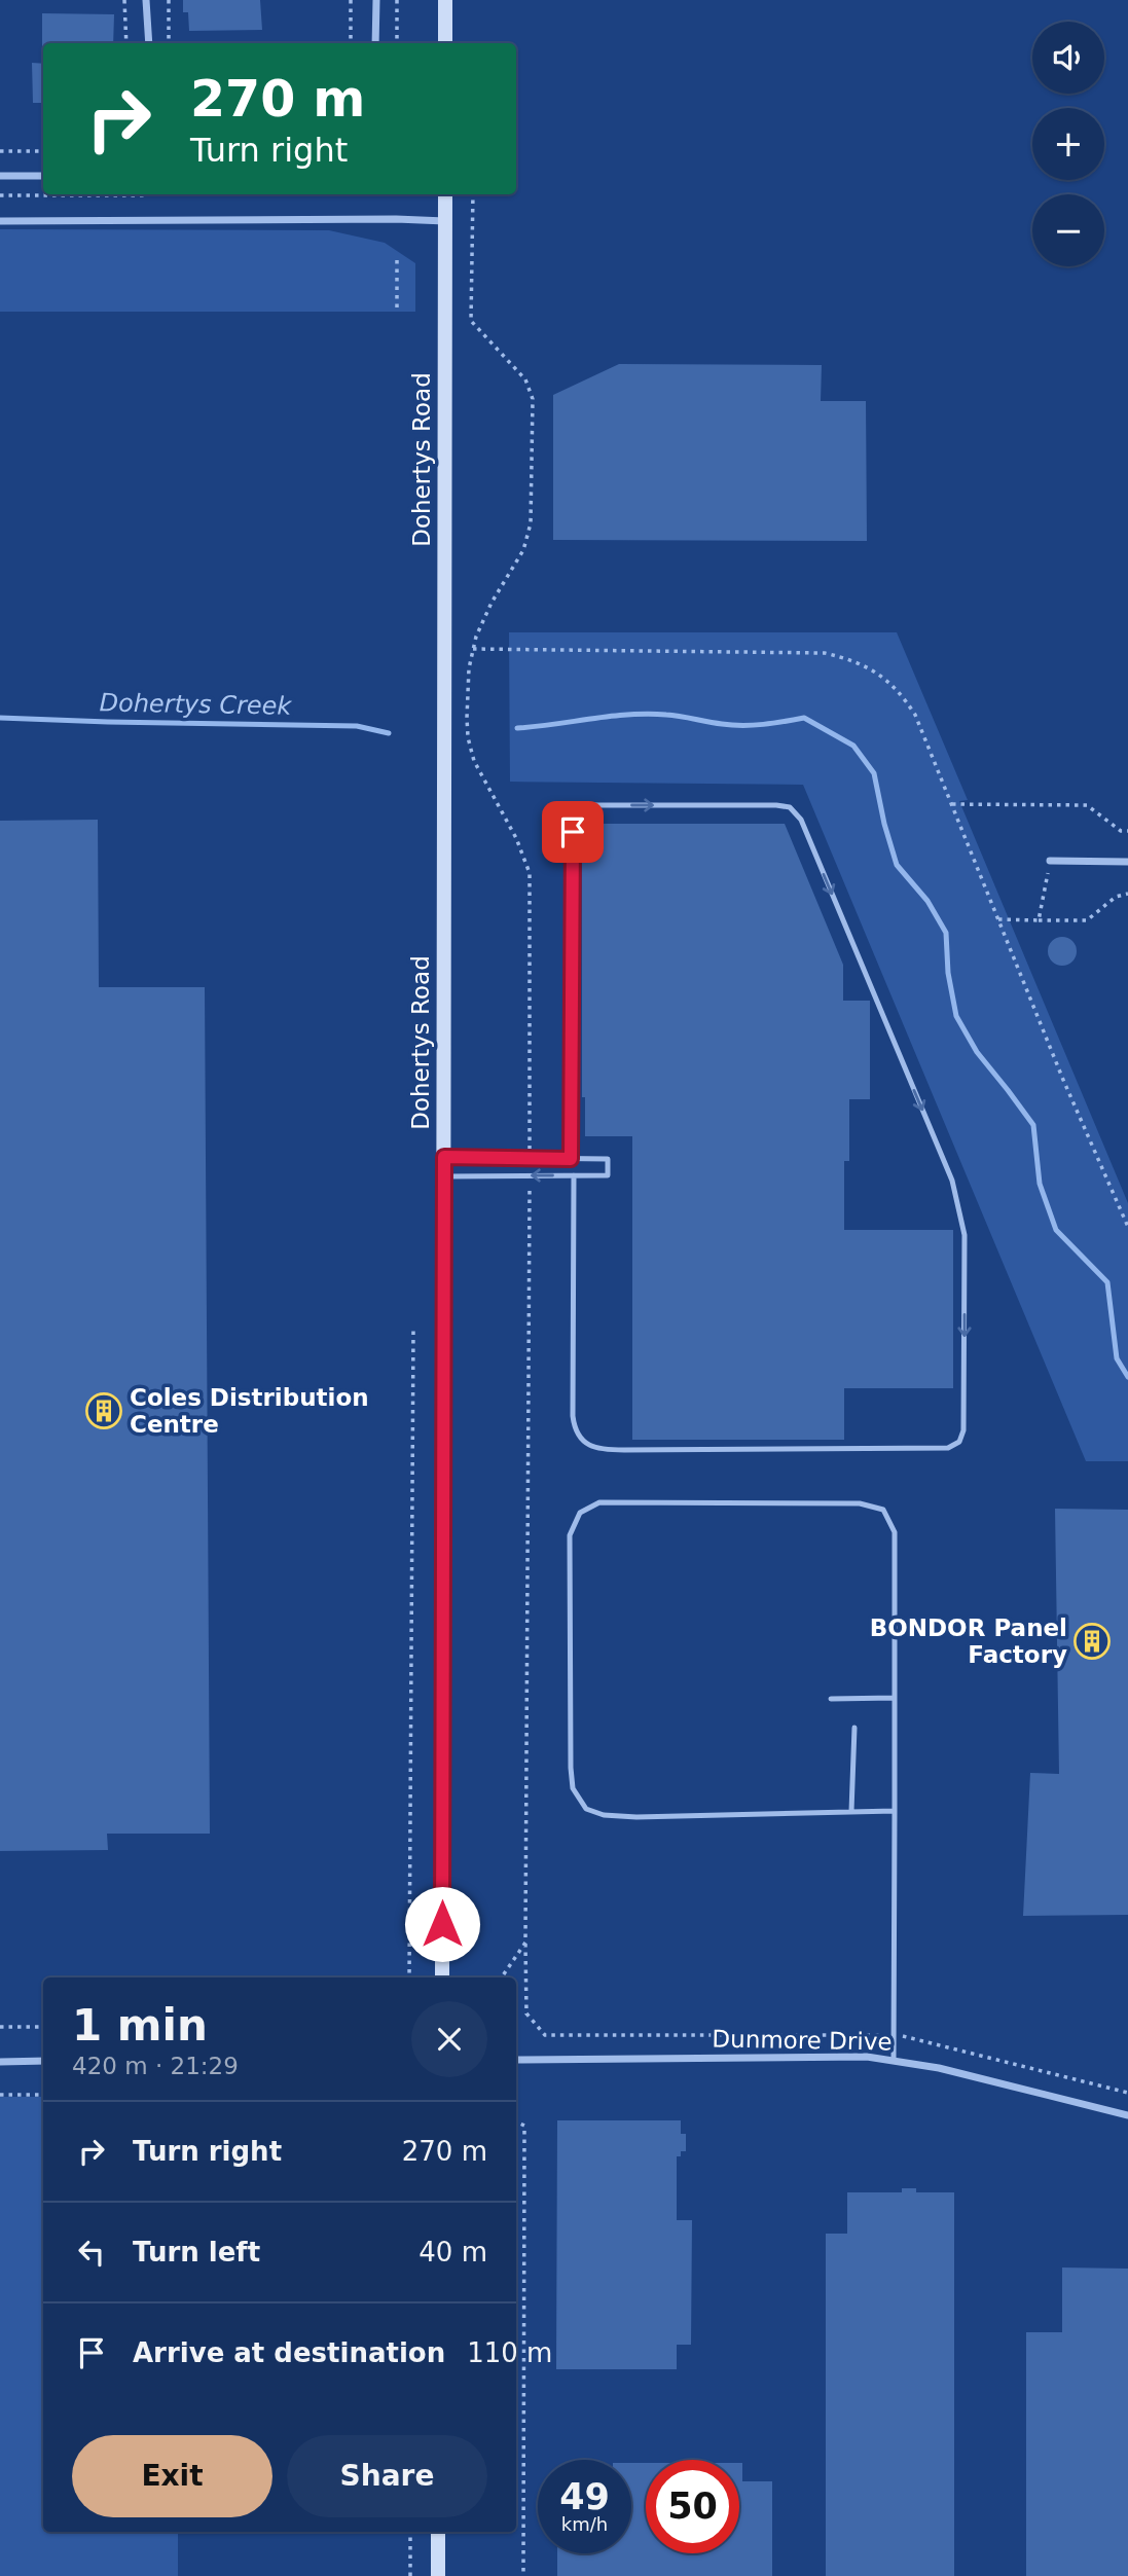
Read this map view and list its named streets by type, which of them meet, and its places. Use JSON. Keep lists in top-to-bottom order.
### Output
{
  "streets": {
    "main road": ["Dohertys Road"],
    "street": ["Dunmore Drive"]
  },
  "water": ["Dohertys Creek"],
  "places": {
    "building": ["Coles Distribution Centre", "BONDOR Panel Factory"]
  },
  "page": {
    "map_buttons": ["+", "−"],
    "turn": ["270 m", "Turn right"],
    "heading": ["1 min", "420 m · 21:29"],
    "list": [
      {
        "name": "Turn right",
        "value": "270 m"
      },
      {
        "name": "Turn left",
        "value": "40 m"
      },
      {
        "name": "Arrive at destination",
        "value": "110 m"
      }
    ],
    "buttons": ["Exit", "Share"],
    "speed": "49 km/h",
    "limit": "50"
  }
}
